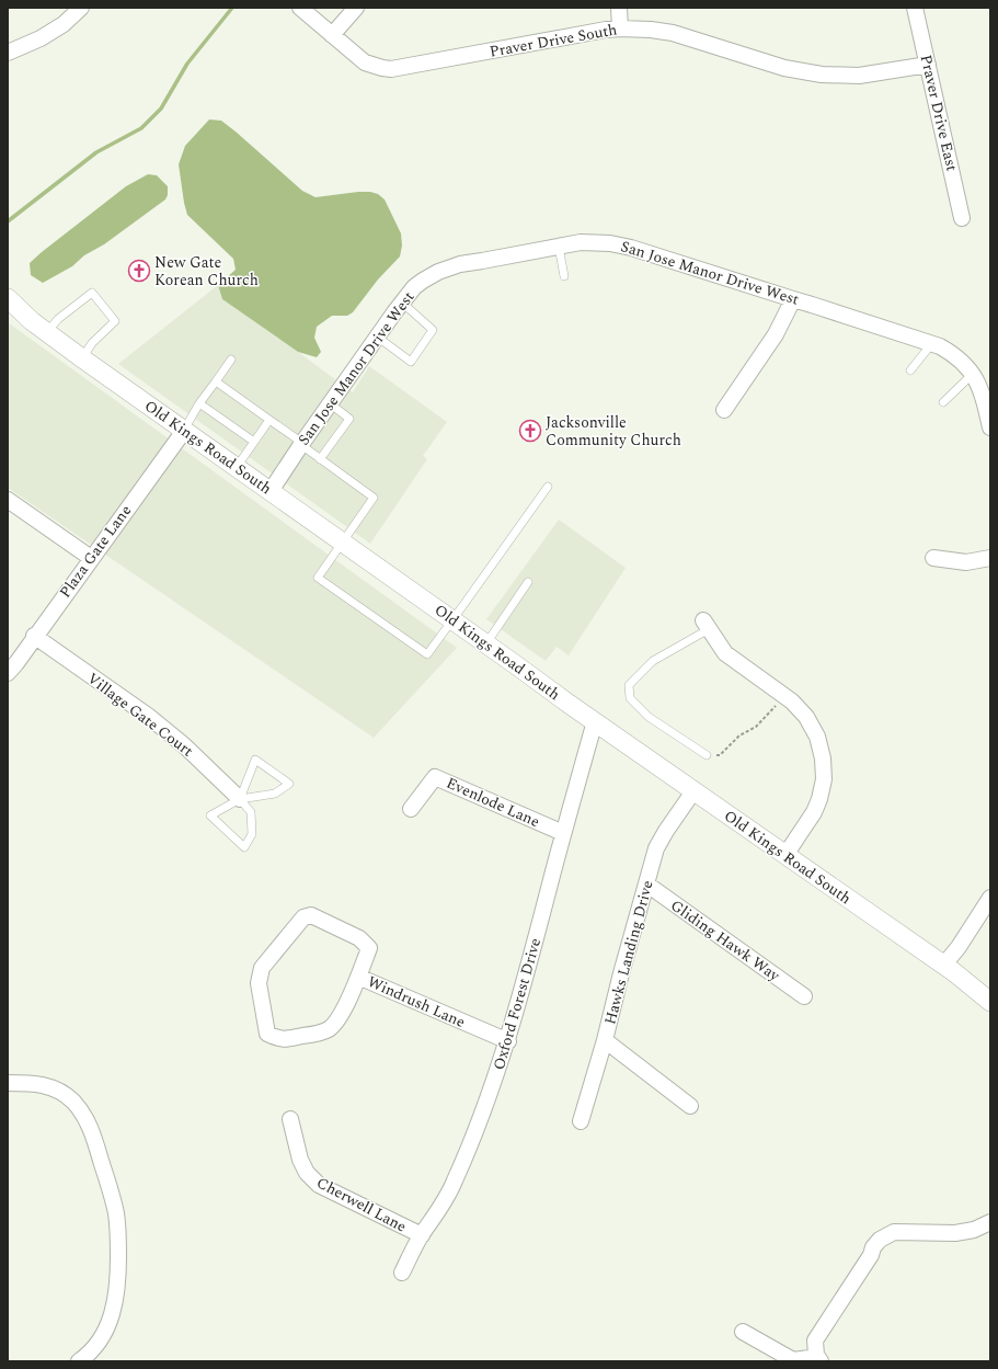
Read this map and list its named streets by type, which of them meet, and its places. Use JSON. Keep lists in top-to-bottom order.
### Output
{
  "streets": {
    "street": [
      "Praver Drive South",
      "Praver Drive East",
      "San Jose Manor Drive West",
      "Old Kings Road South",
      "Plaza Gate Lane",
      "Village Gate Court",
      "Evenlode Lane",
      "Gliding Hawk Way",
      "Hawks Landing Drive",
      "Windrush Lane",
      "Oxford Forest Drive",
      "Cherwell Lane"
    ]
  },
  "crossings": [
    ["Praver Drive South", "Praver Drive East"],
    ["San Jose Manor Drive West", "Old Kings Road South"],
    ["Old Kings Road South", "Plaza Gate Lane"],
    ["Old Kings Road South", "Hawks Landing Drive"],
    ["Old Kings Road South", "Oxford Forest Drive"],
    ["Plaza Gate Lane", "Village Gate Court"],
    ["Evenlode Lane", "Oxford Forest Drive"],
    ["Gliding Hawk Way", "Hawks Landing Drive"],
    ["Windrush Lane", "Oxford Forest Drive"],
    ["Oxford Forest Drive", "Cherwell Lane"]
  ],
  "places": {
    "church": ["New Gate Korean Church", "Jacksonville Community Church"]
  }
}
